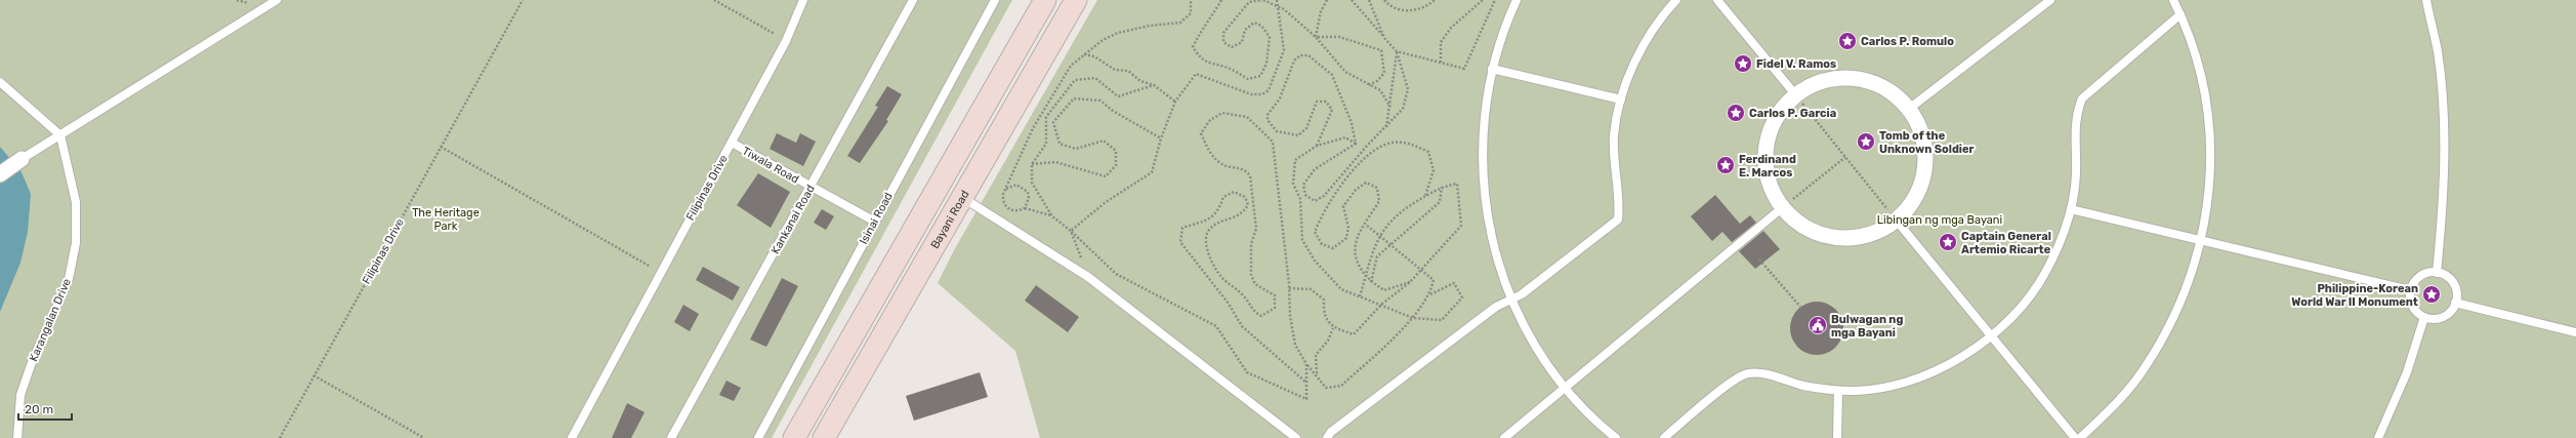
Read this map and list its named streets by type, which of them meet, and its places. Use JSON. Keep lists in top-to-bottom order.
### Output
{
  "streets": {
    "main road": ["Bayani Road"],
    "lane": [
      "Tiwala Road",
      "Filipinas Drive",
      "Isinai Road",
      "Kankanai Road",
      "Karangalan Drive"
    ]
  },
  "crossings": [
    ["Tiwala Road", "Filipinas Drive"],
    ["Tiwala Road", "Isinai Road"],
    ["Tiwala Road", "Kankanai Road"]
  ],
  "parks": ["The Heritage Park", "Libingan ng mga Bayani"],
  "places": {
    "place": [
      "Carlos P. Romulo",
      "Fidel V. Ramos",
      "Carlos P. Garcia",
      "Tomb of the Unknown Soldier",
      "Ferdinand E. Marcos",
      "Captain General Artemio Ricarte",
      "Philippine-Korean World War II Monument"
    ],
    "public building": ["Bulwagan ng mga Bayani"]
  },
  "scale_bar": "20 m"
}
